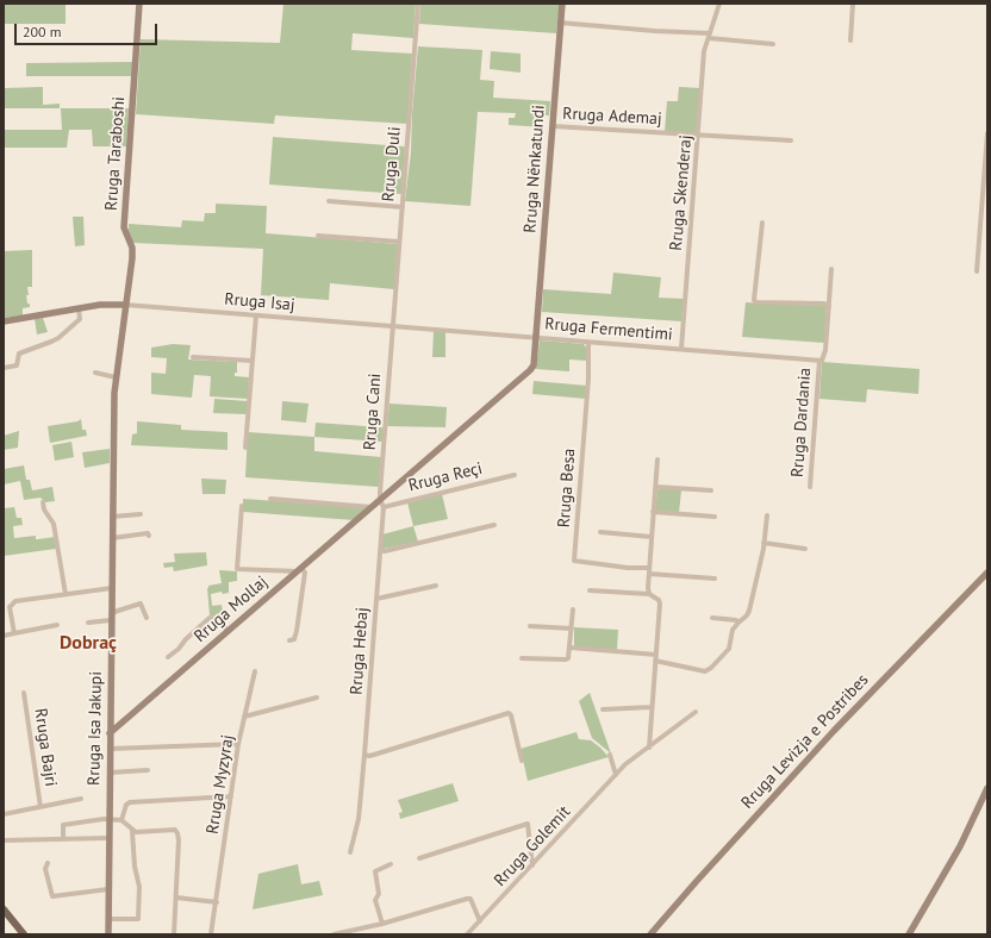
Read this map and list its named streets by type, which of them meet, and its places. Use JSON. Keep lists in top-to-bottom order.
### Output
{
  "streets": {
    "street": [
      "Rruga Ademaj",
      "Rruga Taraboshi",
      "Rruga Duli",
      "Rruga Nënkatundi",
      "Rruga Skenderaj",
      "Rruga Isaj",
      "Rruga Fermentimi",
      "Rruga Cani",
      "Rruga Dardania",
      "Rruga Reçi",
      "Rruga Besa",
      "Rruga Mollaj",
      "Rruga Hebaj",
      "Rruga Isa Jakupi",
      "Rruga Levizja e Postribes",
      "Rruga Bajri",
      "Rruga Myzyraj",
      "Rruga Golemit"
    ]
  },
  "crossings": [
    ["Rruga Ademaj", "Rruga Nënkatundi"],
    ["Rruga Ademaj", "Rruga Skenderaj"],
    ["Rruga Taraboshi", "Rruga Isaj"],
    ["Rruga Taraboshi", "Rruga Isa Jakupi"],
    ["Rruga Duli", "Rruga Isaj"],
    ["Rruga Duli", "Rruga Fermentimi"],
    ["Rruga Duli", "Rruga Cani"],
    ["Rruga Nënkatundi", "Rruga Fermentimi"],
    ["Rruga Nënkatundi", "Rruga Mollaj"],
    ["Rruga Skenderaj", "Rruga Fermentimi"],
    ["Rruga Isaj", "Rruga Fermentimi"],
    ["Rruga Isaj", "Rruga Cani"],
    ["Rruga Isaj", "Rruga Isa Jakupi"],
    ["Rruga Fermentimi", "Rruga Cani"],
    ["Rruga Fermentimi", "Rruga Dardania"],
    ["Rruga Fermentimi", "Rruga Besa"],
    ["Rruga Fermentimi", "Rruga Mollaj"],
    ["Rruga Cani", "Rruga Mollaj"],
    ["Rruga Cani", "Rruga Hebaj"],
    ["Rruga Reçi", "Rruga Hebaj"],
    ["Rruga Mollaj", "Rruga Hebaj"],
    ["Rruga Mollaj", "Rruga Isa Jakupi"]
  ],
  "districts": ["Dobraç"],
  "scale_bar": "200 m"
}
